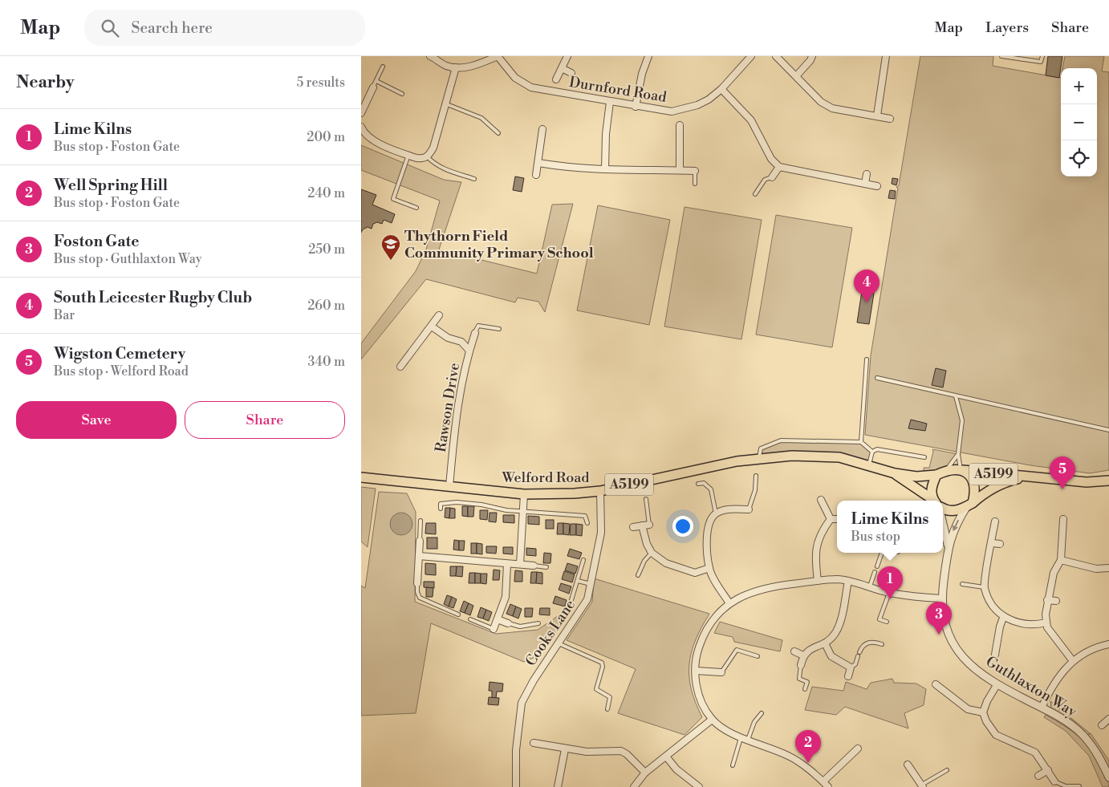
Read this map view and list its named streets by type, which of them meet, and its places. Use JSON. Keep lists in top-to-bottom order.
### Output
{
  "streets": {
    "main road": ["A5199", "Welford Road"],
    "street": [
      "Durnford Road",
      "Rawson Drive",
      "Cooks Lane",
      "Guthlaxton Way"
    ]
  },
  "crossings": [
    ["Rawson Drive", "Welford Road"],
    ["A5199", "Guthlaxton Way"],
    ["Welford Road", "Cooks Lane"]
  ],
  "places": {
    "school or university": ["Thythorn Field Community Primary School"]
  },
  "page": {
    "header": "Map",
    "search": "Search here",
    "nav": ["Map", "Layers", "Share"],
    "heading": ["Nearby", "5 results"],
    "map_buttons": ["+", "−"],
    "list": [
      {
        "mark": "1",
        "name": "Lime Kilns",
        "note": "Bus stop · Foston Gate",
        "value": "200 m"
      },
      {
        "mark": "2",
        "name": "Well Spring Hill",
        "note": "Bus stop · Foston Gate",
        "value": "240 m"
      },
      {
        "mark": "3",
        "name": "Foston Gate",
        "note": "Bus stop · Guthlaxton Way",
        "value": "250 m"
      },
      {
        "mark": "4",
        "name": "South Leicester Rugby Club",
        "note": "Bar",
        "value": "260 m"
      },
      {
        "mark": "5",
        "name": "Wigston Cemetery",
        "note": "Bus stop · Welford Road",
        "value": "340 m"
      }
    ],
    "pins": [
      "4",
      "5",
      "1",
      "3",
      "2"
    ],
    "buttons": ["Save", "Share"],
    "popup": ["Lime Kilns", "Bus stop"]
  }
}
